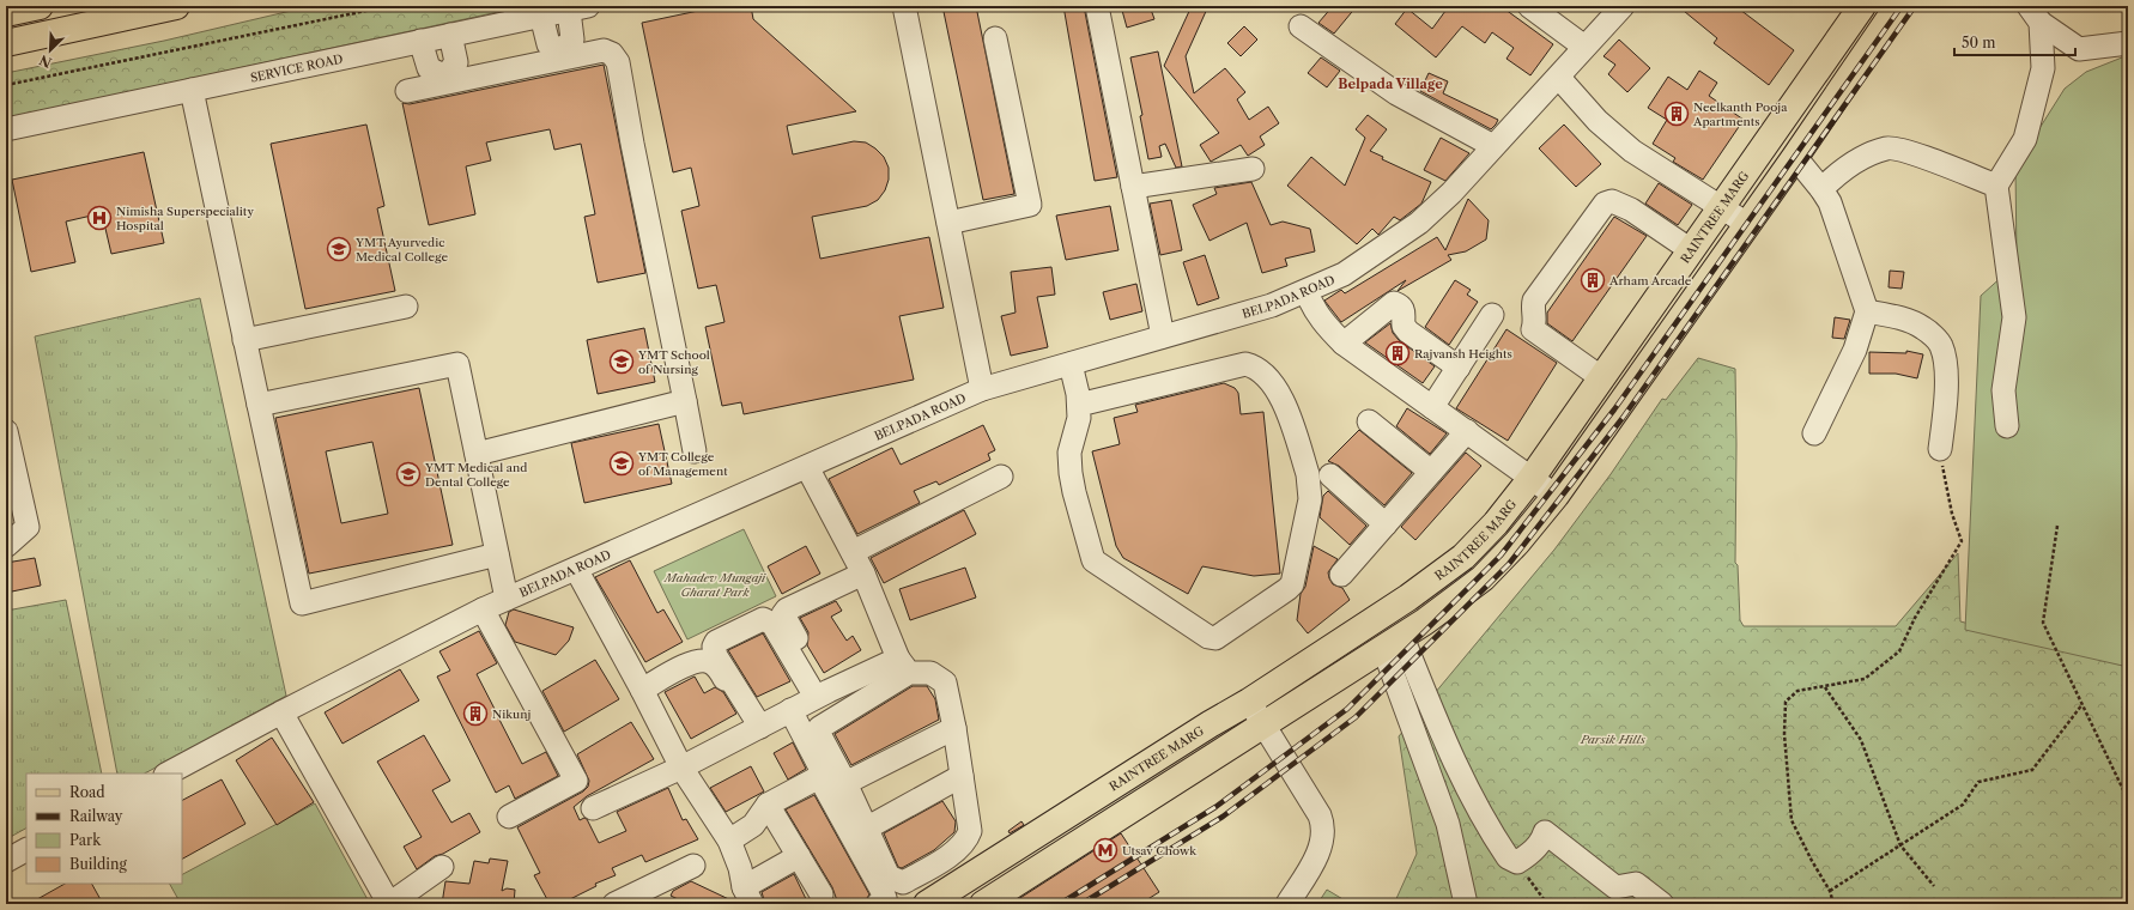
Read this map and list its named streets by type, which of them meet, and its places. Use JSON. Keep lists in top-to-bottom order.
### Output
{
  "streets": {
    "main road": ["RAINTREE MARG"],
    "street": ["SERVICE ROAD", "BELPADA ROAD"]
  },
  "districts": ["Belpada Village"],
  "parks": ["Mahadev Mungaji Gharat Park", "Parsik Hills"],
  "places": {
    "building": [
      "Neelkanth Pooja Apartments",
      "Arham Arcade",
      "Rajvansh Heights",
      "Nikunj"
    ],
    "hospital": ["Nimisha Superspeciality Hospital"],
    "school or university": [
      "YMT Ayurvedic Medical College",
      "YMT School of Nursing",
      "YMT College of Management",
      "YMT Medical and Dental College"
    ],
    "metro station": ["Utsav Chowk"]
  },
  "legend": [
    "Road",
    "Railway",
    "Park",
    "Building"
  ],
  "scale_bar": "50 m",
  "north": "bottom left"
}
